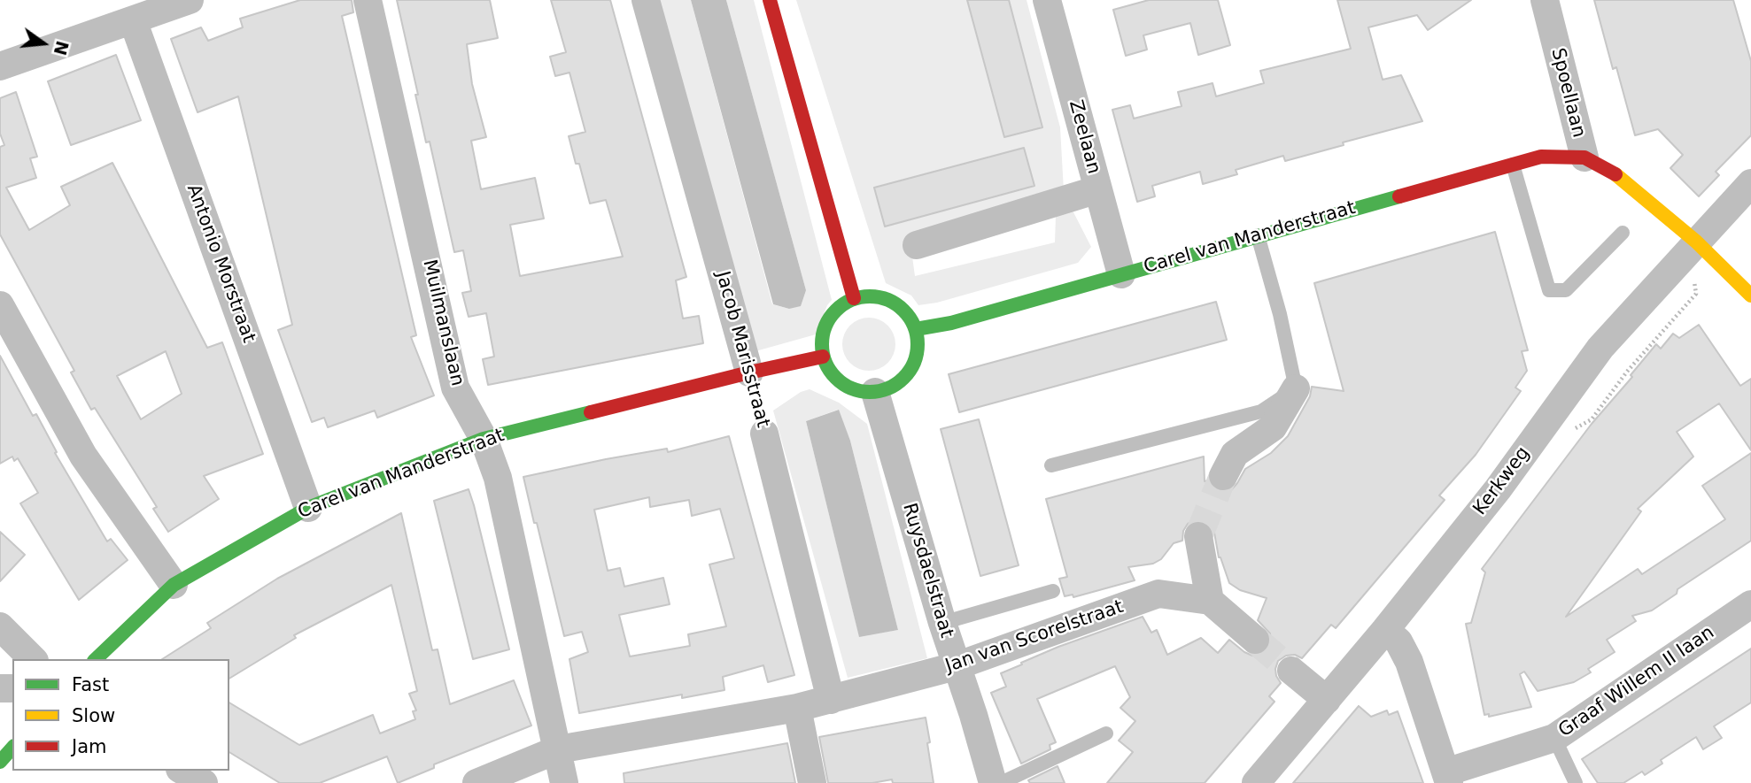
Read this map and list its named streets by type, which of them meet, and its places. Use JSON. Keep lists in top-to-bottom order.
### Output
{
  "streets": {
    "street": [
      "Spoellaan",
      "Zeelaan",
      "Carel van Manderstraat",
      "Antonio Morstraat",
      "Muilmanslaan",
      "Jacob Marisstraat",
      "Kerkweg",
      "Ruysdaelstraat",
      "Jan van Scorelstraat",
      "Graaf Willem II laan"
    ]
  },
  "crossings": [
    ["Spoellaan", "Carel van Manderstraat"],
    ["Spoellaan", "Kerkweg"],
    ["Zeelaan", "Carel van Manderstraat"],
    ["Carel van Manderstraat", "Antonio Morstraat"],
    ["Carel van Manderstraat", "Muilmanslaan"],
    ["Carel van Manderstraat", "Jacob Marisstraat"],
    ["Carel van Manderstraat", "Ruysdaelstraat"],
    ["Muilmanslaan", "Jan van Scorelstraat"],
    ["Jacob Marisstraat", "Jan van Scorelstraat"],
    ["Ruysdaelstraat", "Jan van Scorelstraat"]
  ],
  "legend": ["Fast", "Slow", "Jam"],
  "north": "right"
}
